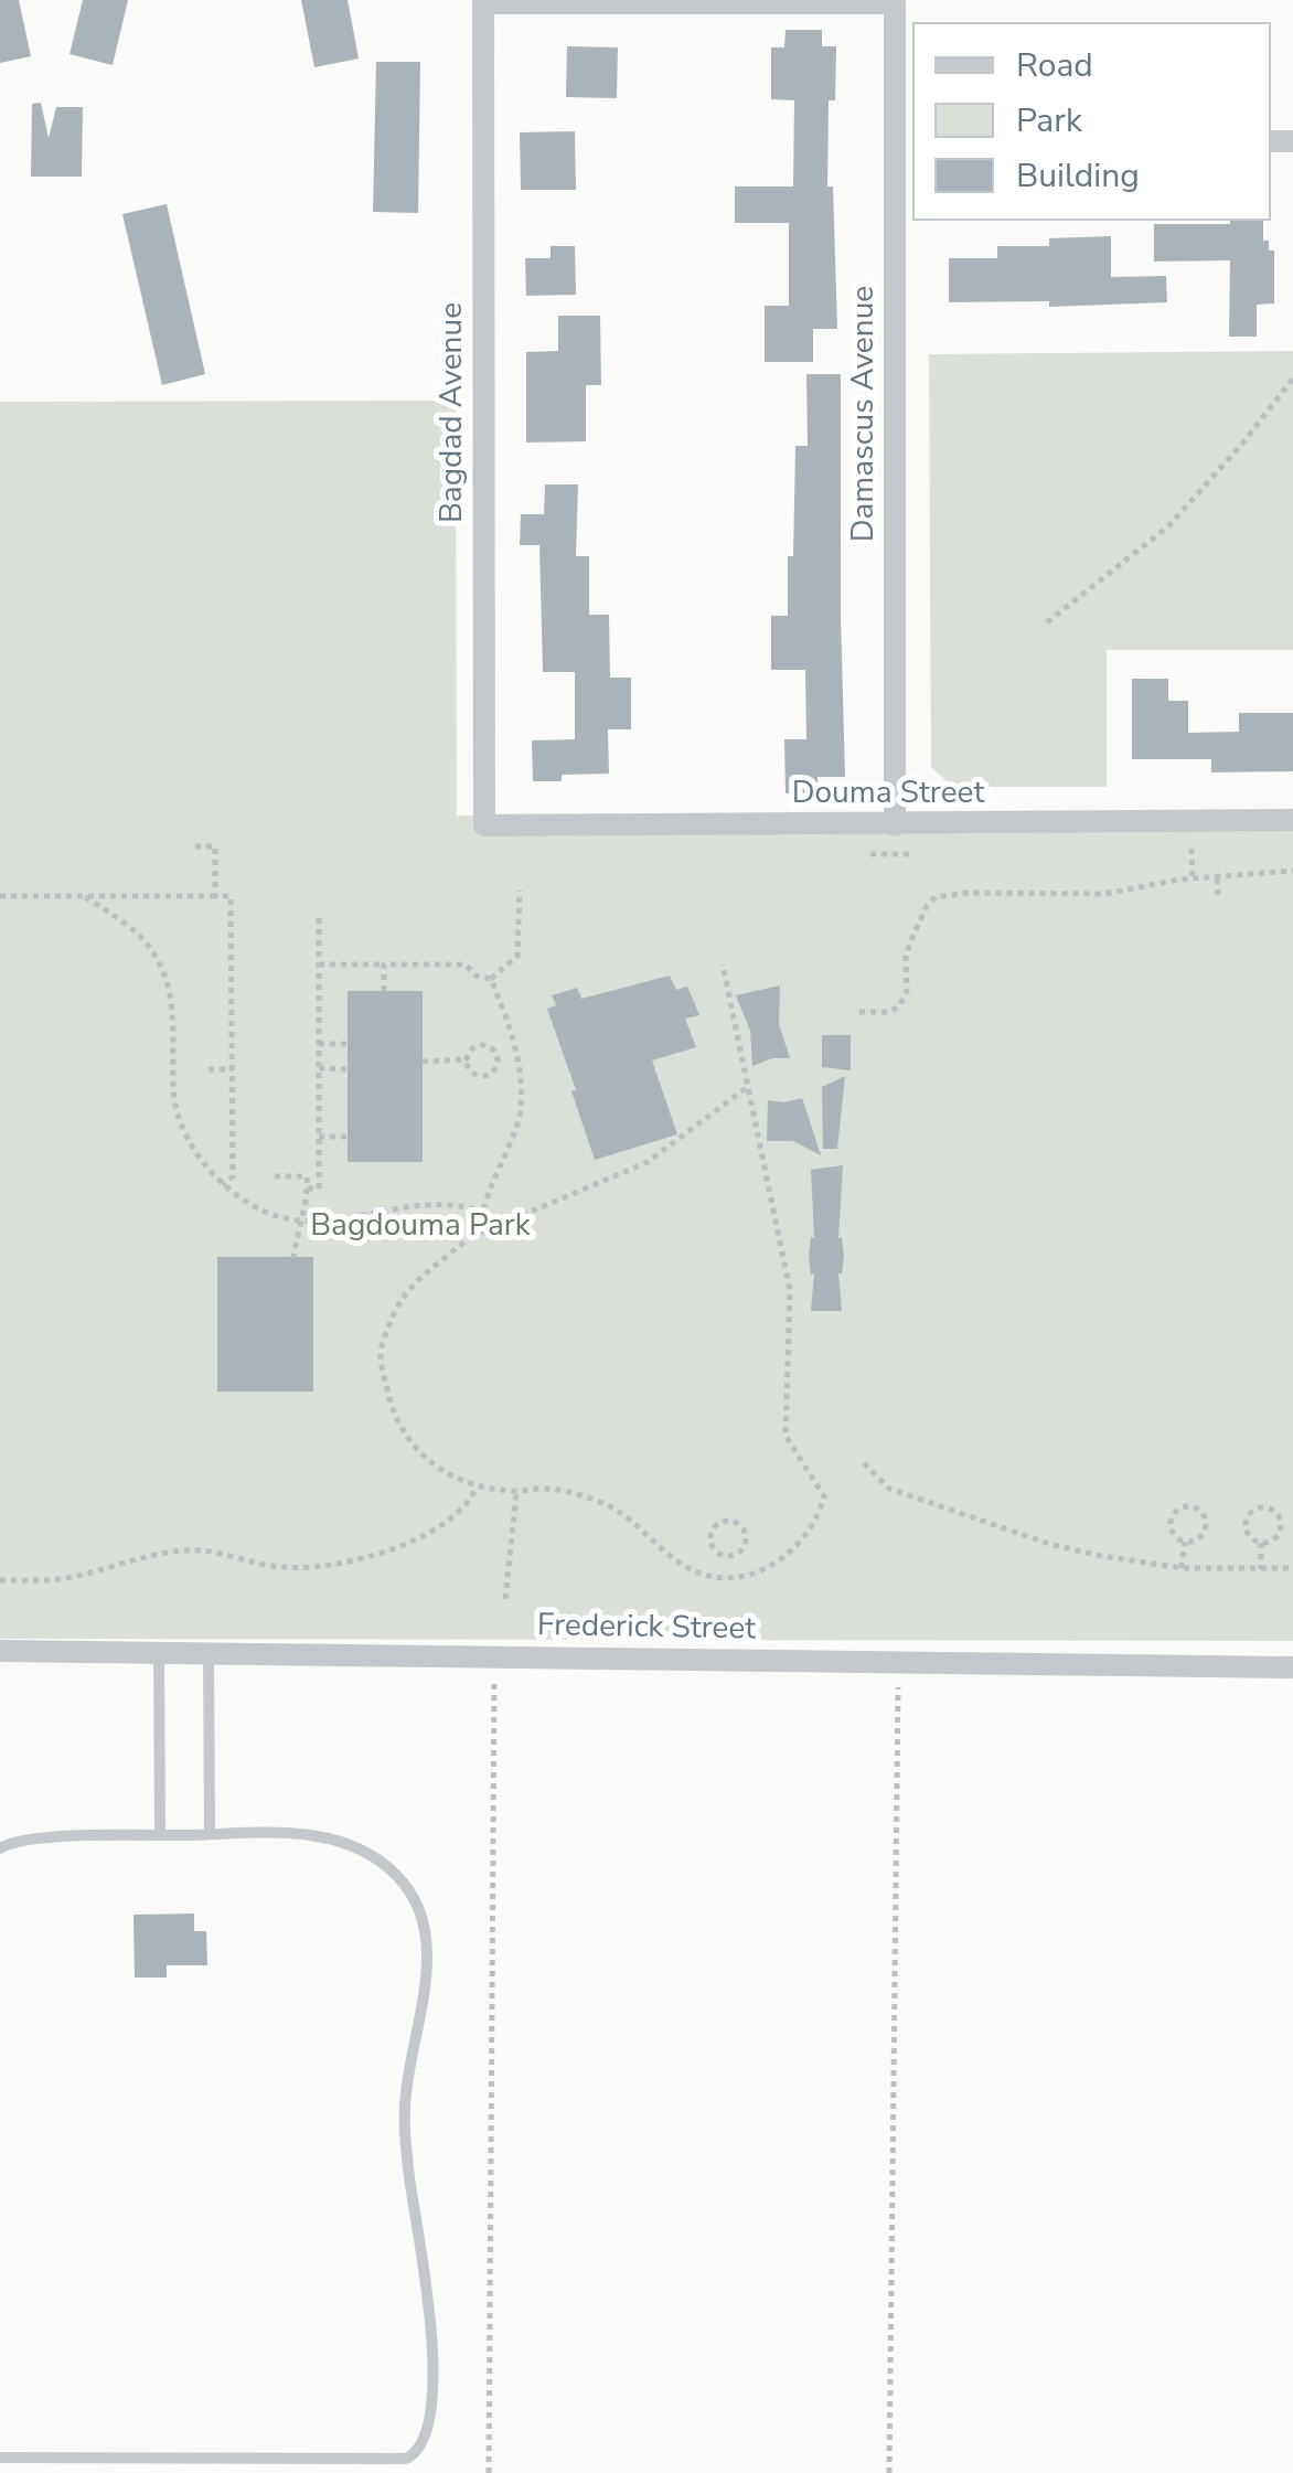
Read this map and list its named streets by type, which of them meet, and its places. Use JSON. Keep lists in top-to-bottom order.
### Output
{
  "streets": {
    "street": [
      "Bagdad Avenue",
      "Damascus Avenue",
      "Douma Street",
      "Frederick Street"
    ]
  },
  "crossings": [
    ["Bagdad Avenue", "Damascus Avenue"],
    ["Bagdad Avenue", "Douma Street"],
    ["Damascus Avenue", "Douma Street"]
  ],
  "parks": ["Bagdouma Park"],
  "legend": ["Road", "Park", "Building"]
}
